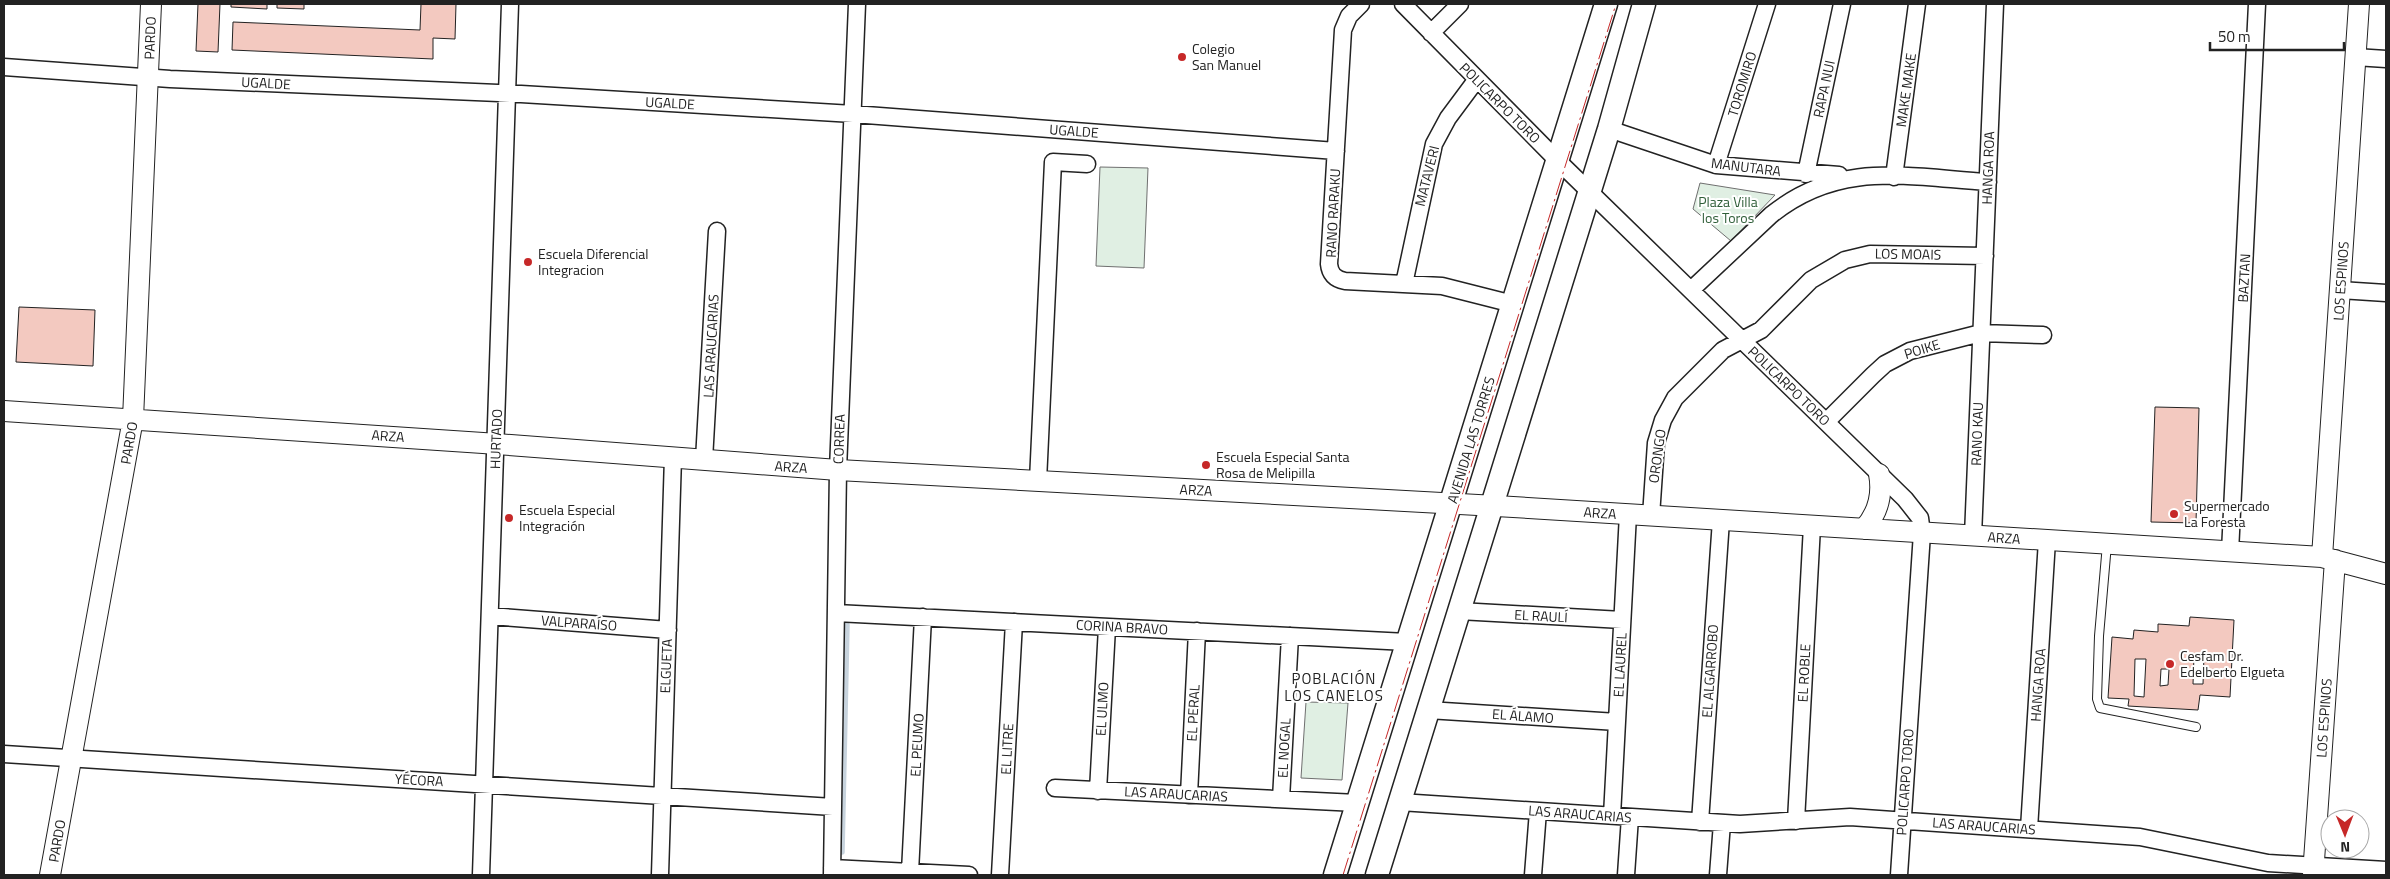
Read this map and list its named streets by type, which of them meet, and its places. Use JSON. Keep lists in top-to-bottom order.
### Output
{
  "streets": {
    "main road": ["AVENIDA LAS TORRES"],
    "street": [
      "PARDO",
      "UGALDE",
      "TOROMIRO",
      "RAPA NUI",
      "MAKE MAKE",
      "POLICARPO TORO",
      "MANUTARA",
      "HANGA ROA",
      "MATAVERI",
      "RANO RARAKU",
      "LOS MOAIS",
      "BAZTAN",
      "LOS ESPINOS",
      "LAS ARAUCARIAS",
      "POIKE",
      "RANO KAU",
      "ARZA",
      "HURTADO",
      "CORREA",
      "ORONGO",
      "EL RAULÍ",
      "VALPARAÍSO",
      "CORINA BRAVO",
      "EL LAUREL",
      "ELGUETA",
      "EL ALGARROBO",
      "EL ROBLE",
      "EL ULMO",
      "EL PERAL",
      "EL ÁLAMO",
      "EL PEUMO",
      "EL NOGAL",
      "EL LITRE",
      "YÉCORA"
    ]
  },
  "crossings": [
    ["PARDO", "UGALDE"],
    ["PARDO", "ARZA"],
    ["PARDO", "YÉCORA"],
    ["UGALDE", "RANO RARAKU"],
    ["UGALDE", "HURTADO"],
    ["UGALDE", "CORREA"],
    ["TOROMIRO", "MANUTARA"],
    ["RAPA NUI", "MANUTARA"],
    ["MAKE MAKE", "MANUTARA"],
    ["POLICARPO TORO", "MANUTARA"],
    ["POLICARPO TORO", "MATAVERI"],
    ["POLICARPO TORO", "LOS MOAIS"],
    ["POLICARPO TORO", "LAS ARAUCARIAS"],
    ["POLICARPO TORO", "POIKE"],
    ["POLICARPO TORO", "ARZA"],
    ["POLICARPO TORO", "AVENIDA LAS TORRES"],
    ["POLICARPO TORO", "ORONGO"],
    ["MANUTARA", "HANGA ROA"],
    ["HANGA ROA", "LOS MOAIS"],
    ["HANGA ROA", "LAS ARAUCARIAS"],
    ["HANGA ROA", "POIKE"],
    ["HANGA ROA", "RANO KAU"],
    ["HANGA ROA", "ARZA"],
    ["MATAVERI", "RANO RARAKU"],
    ["RANO RARAKU", "AVENIDA LAS TORRES"],
    ["LOS MOAIS", "ORONGO"],
    ["BAZTAN", "ARZA"],
    ["LOS ESPINOS", "LAS ARAUCARIAS"],
    ["LOS ESPINOS", "ARZA"],
    ["LAS ARAUCARIAS", "ARZA"],
    ["LAS ARAUCARIAS", "AVENIDA LAS TORRES"],
    ["LAS ARAUCARIAS", "EL LAUREL"],
    ["LAS ARAUCARIAS", "EL ALGARROBO"],
    ["LAS ARAUCARIAS", "EL ROBLE"],
    ["LAS ARAUCARIAS", "EL ULMO"],
    ["LAS ARAUCARIAS", "EL PERAL"],
    ["LAS ARAUCARIAS", "EL NOGAL"],
    ["POIKE", "RANO KAU"],
    ["RANO KAU", "ARZA"],
    ["ARZA", "HURTADO"],
    ["ARZA", "CORREA"],
    ["ARZA", "AVENIDA LAS TORRES"],
    ["ARZA", "ORONGO"],
    ["ARZA", "EL LAUREL"],
    ["ARZA", "ELGUETA"],
    ["ARZA", "EL ALGARROBO"],
    ["ARZA", "EL ROBLE"],
    ["HURTADO", "VALPARAÍSO"],
    ["HURTADO", "YÉCORA"],
    ["CORREA", "CORINA BRAVO"],
    ["CORREA", "YÉCORA"],
    ["AVENIDA LAS TORRES", "CORINA BRAVO"],
    ["EL RAULÍ", "EL LAUREL"],
    ["VALPARAÍSO", "ELGUETA"],
    ["CORINA BRAVO", "EL ULMO"],
    ["CORINA BRAVO", "EL PERAL"],
    ["CORINA BRAVO", "EL PEUMO"],
    ["CORINA BRAVO", "EL NOGAL"],
    ["CORINA BRAVO", "EL LITRE"],
    ["EL LAUREL", "EL ÁLAMO"],
    ["ELGUETA", "YÉCORA"]
  ],
  "districts": ["POBLACIÓN LOS CANELOS"],
  "parks": ["Plaza Villa los Toros"],
  "places": [
    "Colegio San Manuel",
    "Escuela Diferencial Integracion",
    "Escuela Especial Santa Rosa de Melipilla",
    "Supermercado La Foresta",
    "Escuela Especial Integración",
    "Cesfam Dr. Edelberto Elgueta"
  ],
  "scale_bar": "50 m",
  "north": "bottom"
}
